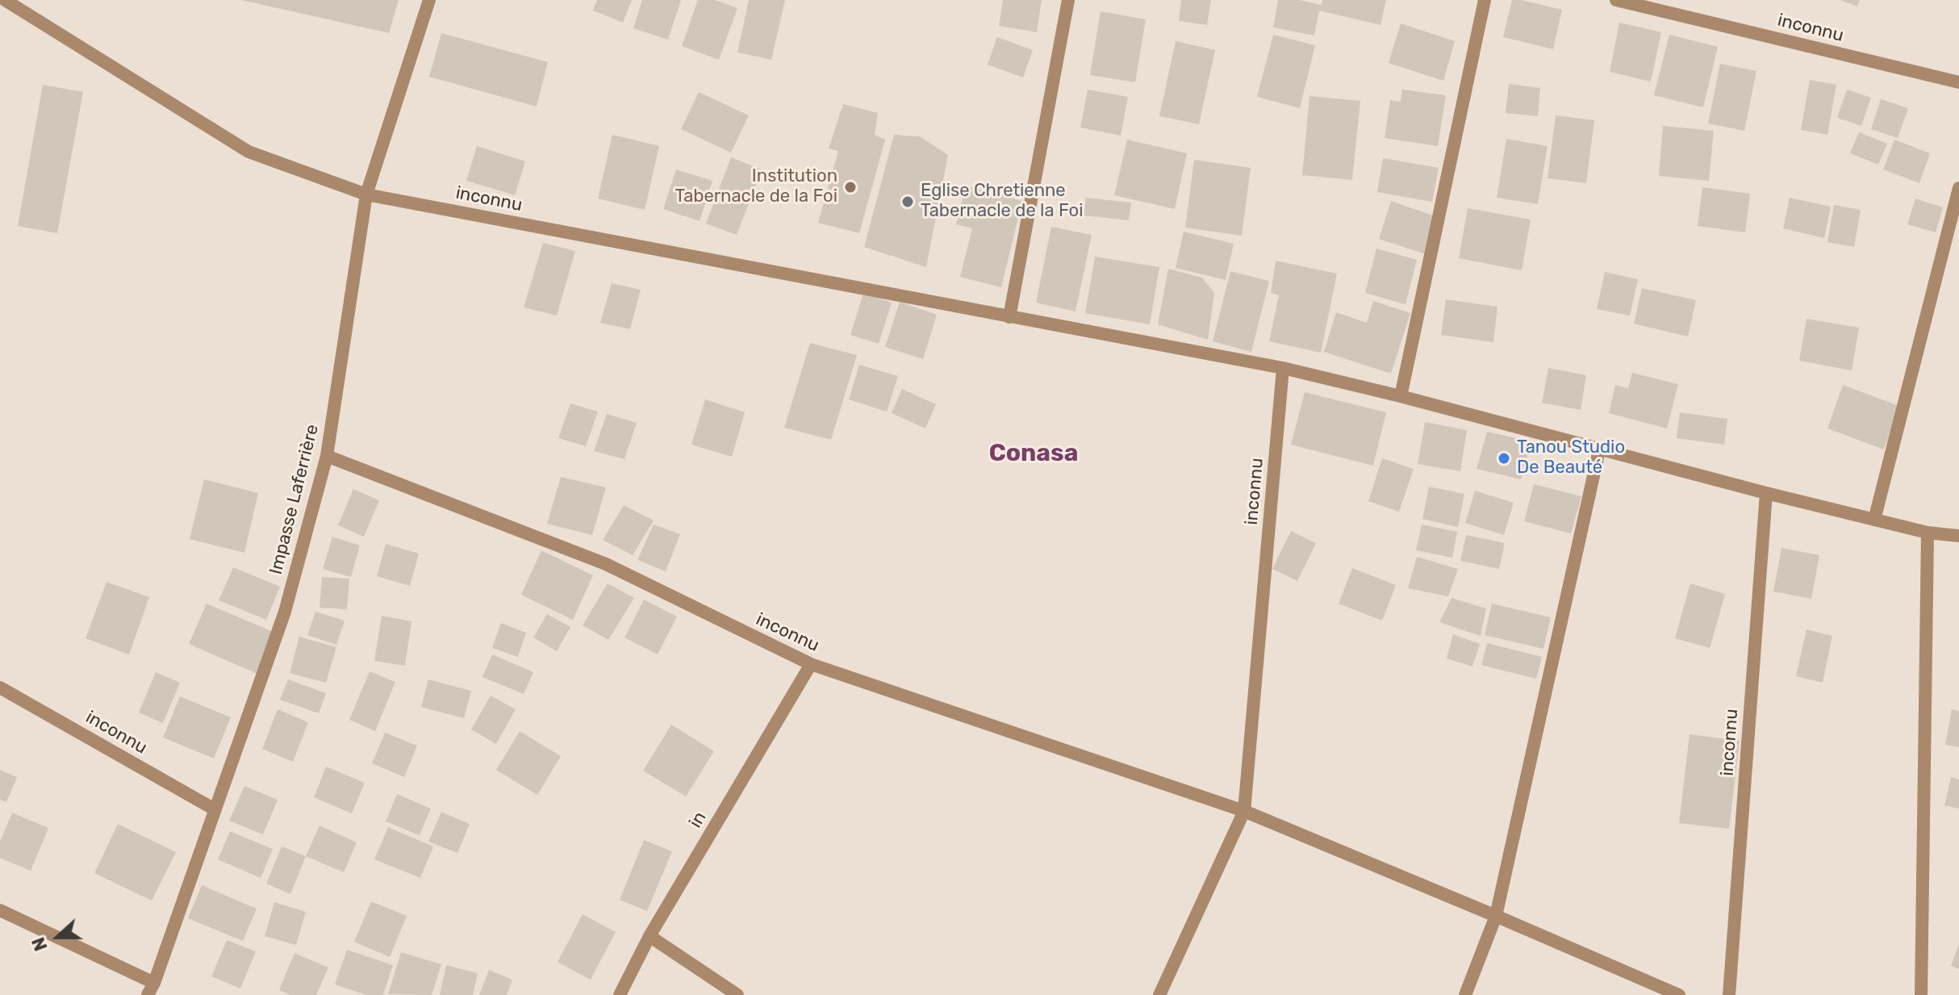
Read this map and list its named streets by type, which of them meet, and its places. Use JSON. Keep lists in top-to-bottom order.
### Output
{
  "streets": {
    "street": ["inconnu", "Impasse Laferrière", "in"]
  },
  "crossings": [
    ["inconnu", "Impasse Laferrière"],
    ["inconnu", "in"]
  ],
  "districts": ["Conasa"],
  "places": ["Institution Tabernacle de la Foi", "Eglise Chretienne Tabernacle de la Foi", "Tanou Studio De Beauté"],
  "north": "left"
}
